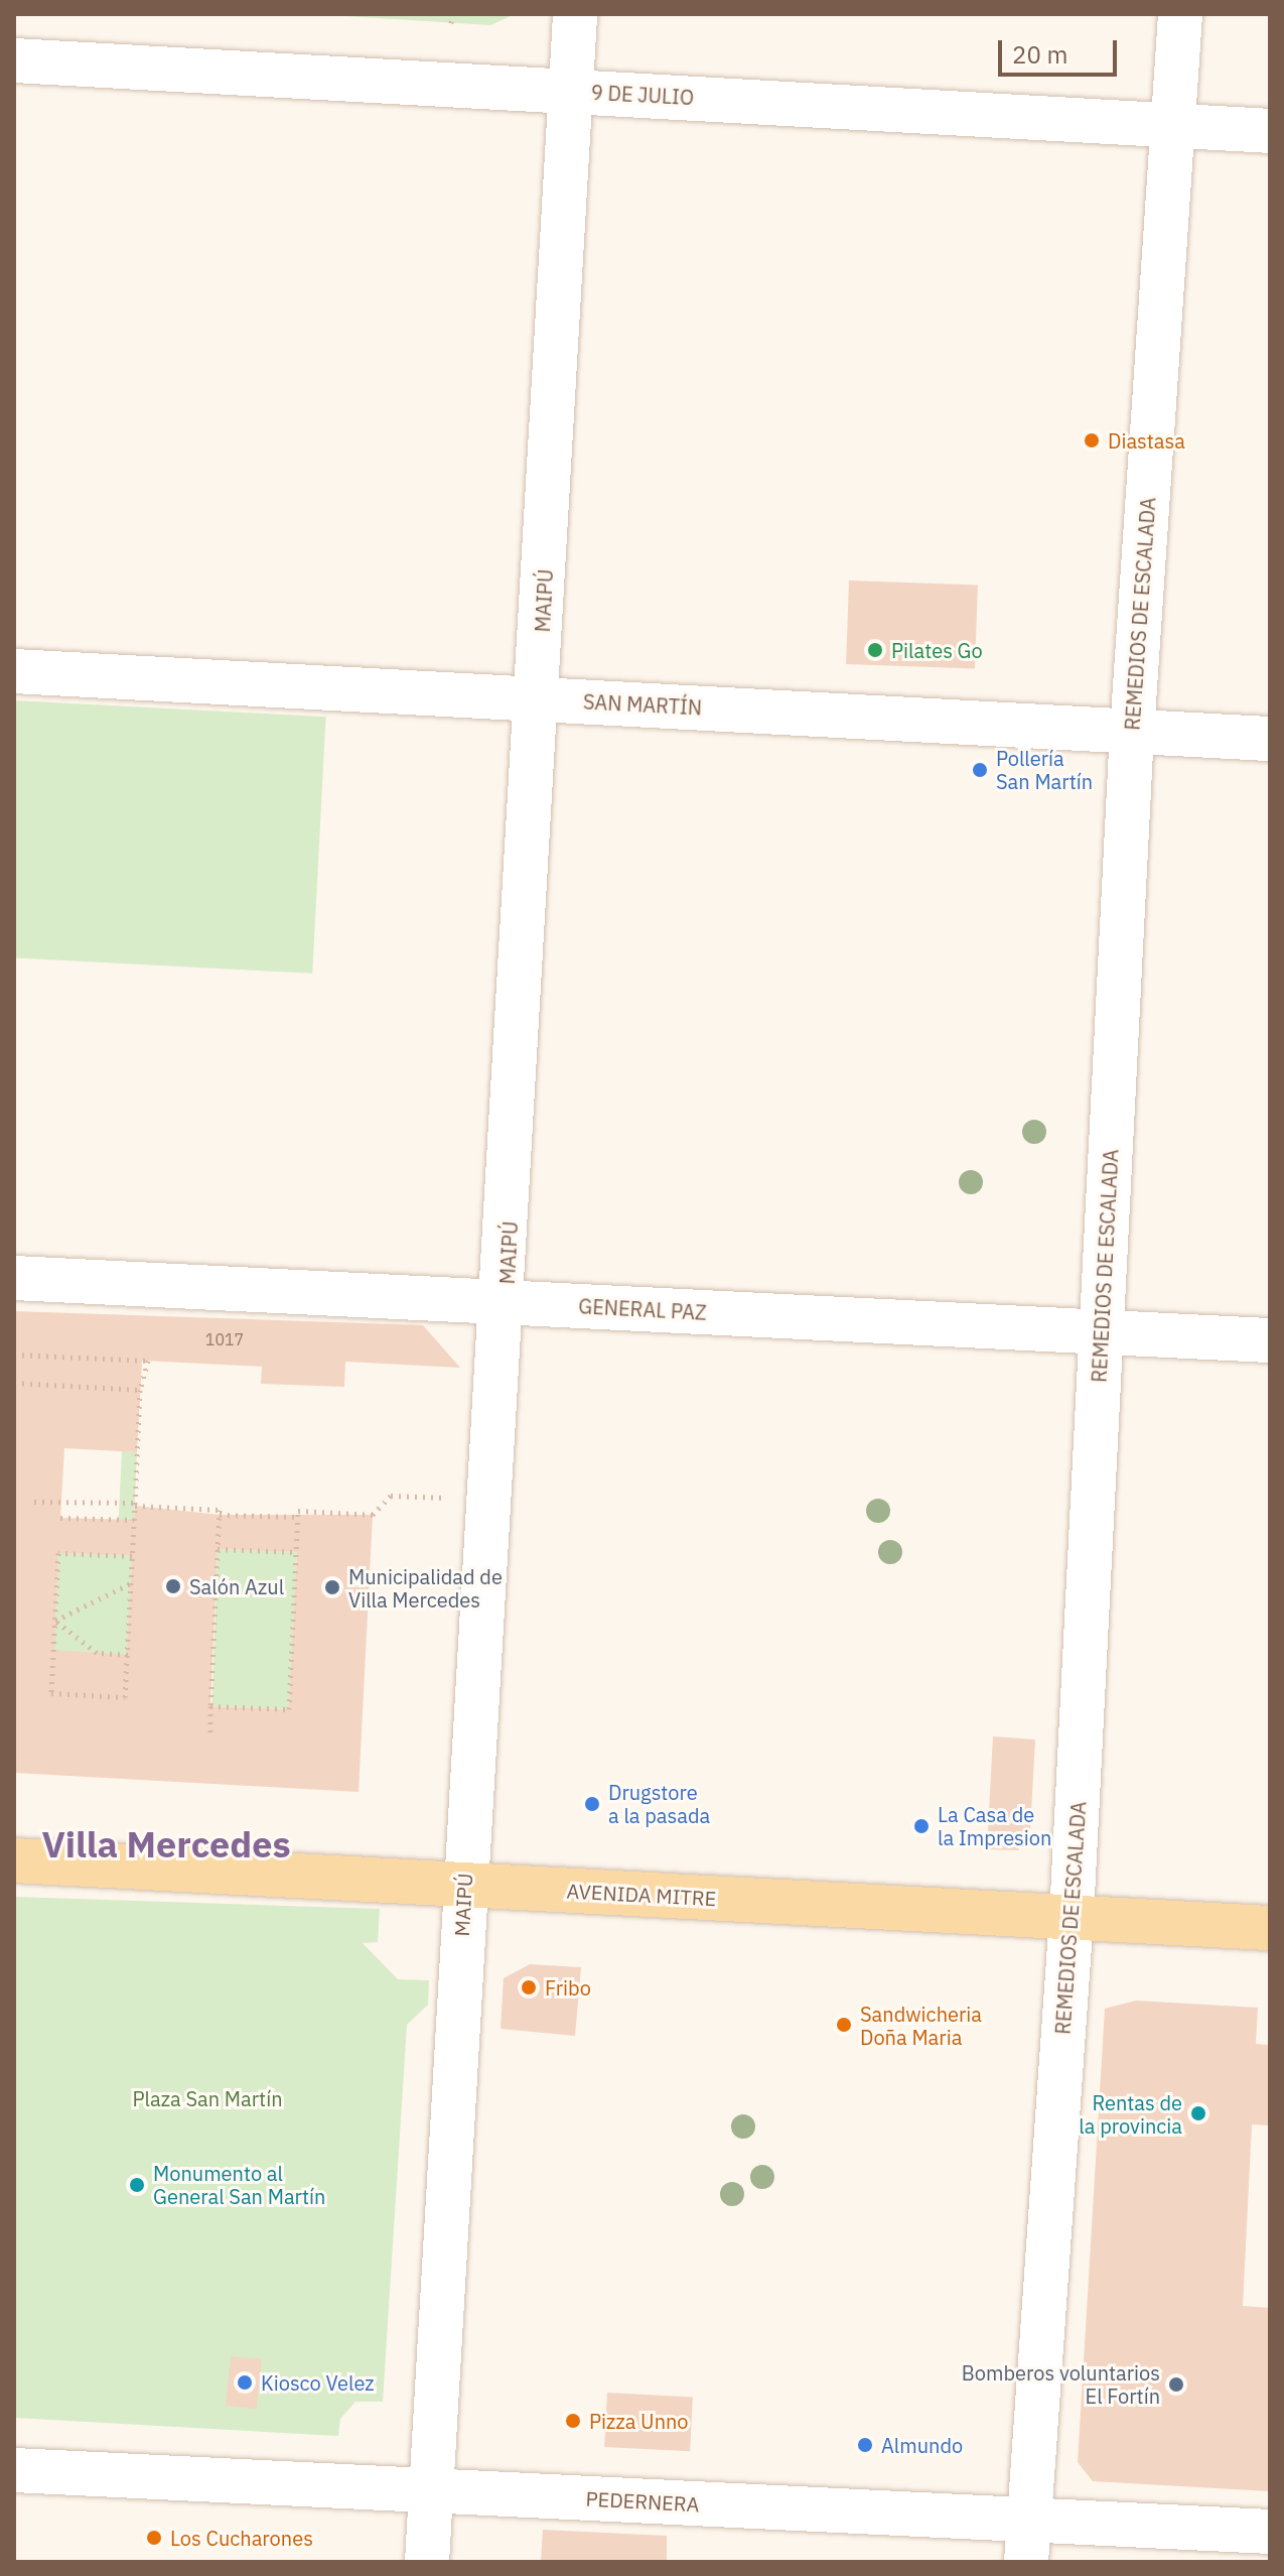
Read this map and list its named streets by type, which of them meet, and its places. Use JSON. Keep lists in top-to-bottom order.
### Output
{
  "streets": {
    "main road": ["AVENIDA MITRE"],
    "street": [
      "9 DE JULIO",
      "MAIPÚ",
      "REMEDIOS DE ESCALADA",
      "SAN MARTÍN",
      "GENERAL PAZ",
      "PEDERNERA"
    ]
  },
  "crossings": [
    ["9 DE JULIO", "MAIPÚ"],
    ["9 DE JULIO", "REMEDIOS DE ESCALADA"],
    ["MAIPÚ", "SAN MARTÍN"],
    ["MAIPÚ", "GENERAL PAZ"],
    ["MAIPÚ", "AVENIDA MITRE"],
    ["MAIPÚ", "PEDERNERA"],
    ["REMEDIOS DE ESCALADA", "SAN MARTÍN"],
    ["REMEDIOS DE ESCALADA", "GENERAL PAZ"],
    ["REMEDIOS DE ESCALADA", "AVENIDA MITRE"],
    ["REMEDIOS DE ESCALADA", "PEDERNERA"]
  ],
  "districts": ["Villa Mercedes"],
  "parks": ["Plaza San Martín"],
  "places": [
    "Diastasa",
    "Pilates Go",
    "Pollería San Martín",
    "Salón Azul",
    "Municipalidad de Villa Mercedes",
    "Drugstore a la pasada",
    "La Casa de la Impresion",
    "Fribo",
    "Sandwicheria Doña Maria",
    "Rentas de la provincia",
    "Monumento al General San Martín",
    "Kiosco Velez",
    "Bomberos voluntarios El Fortín",
    "Pizza Unno",
    "Almundo",
    "Los Cucharones"
  ],
  "house_numbers": ["1017"],
  "scale_bar": "20 m"
}
